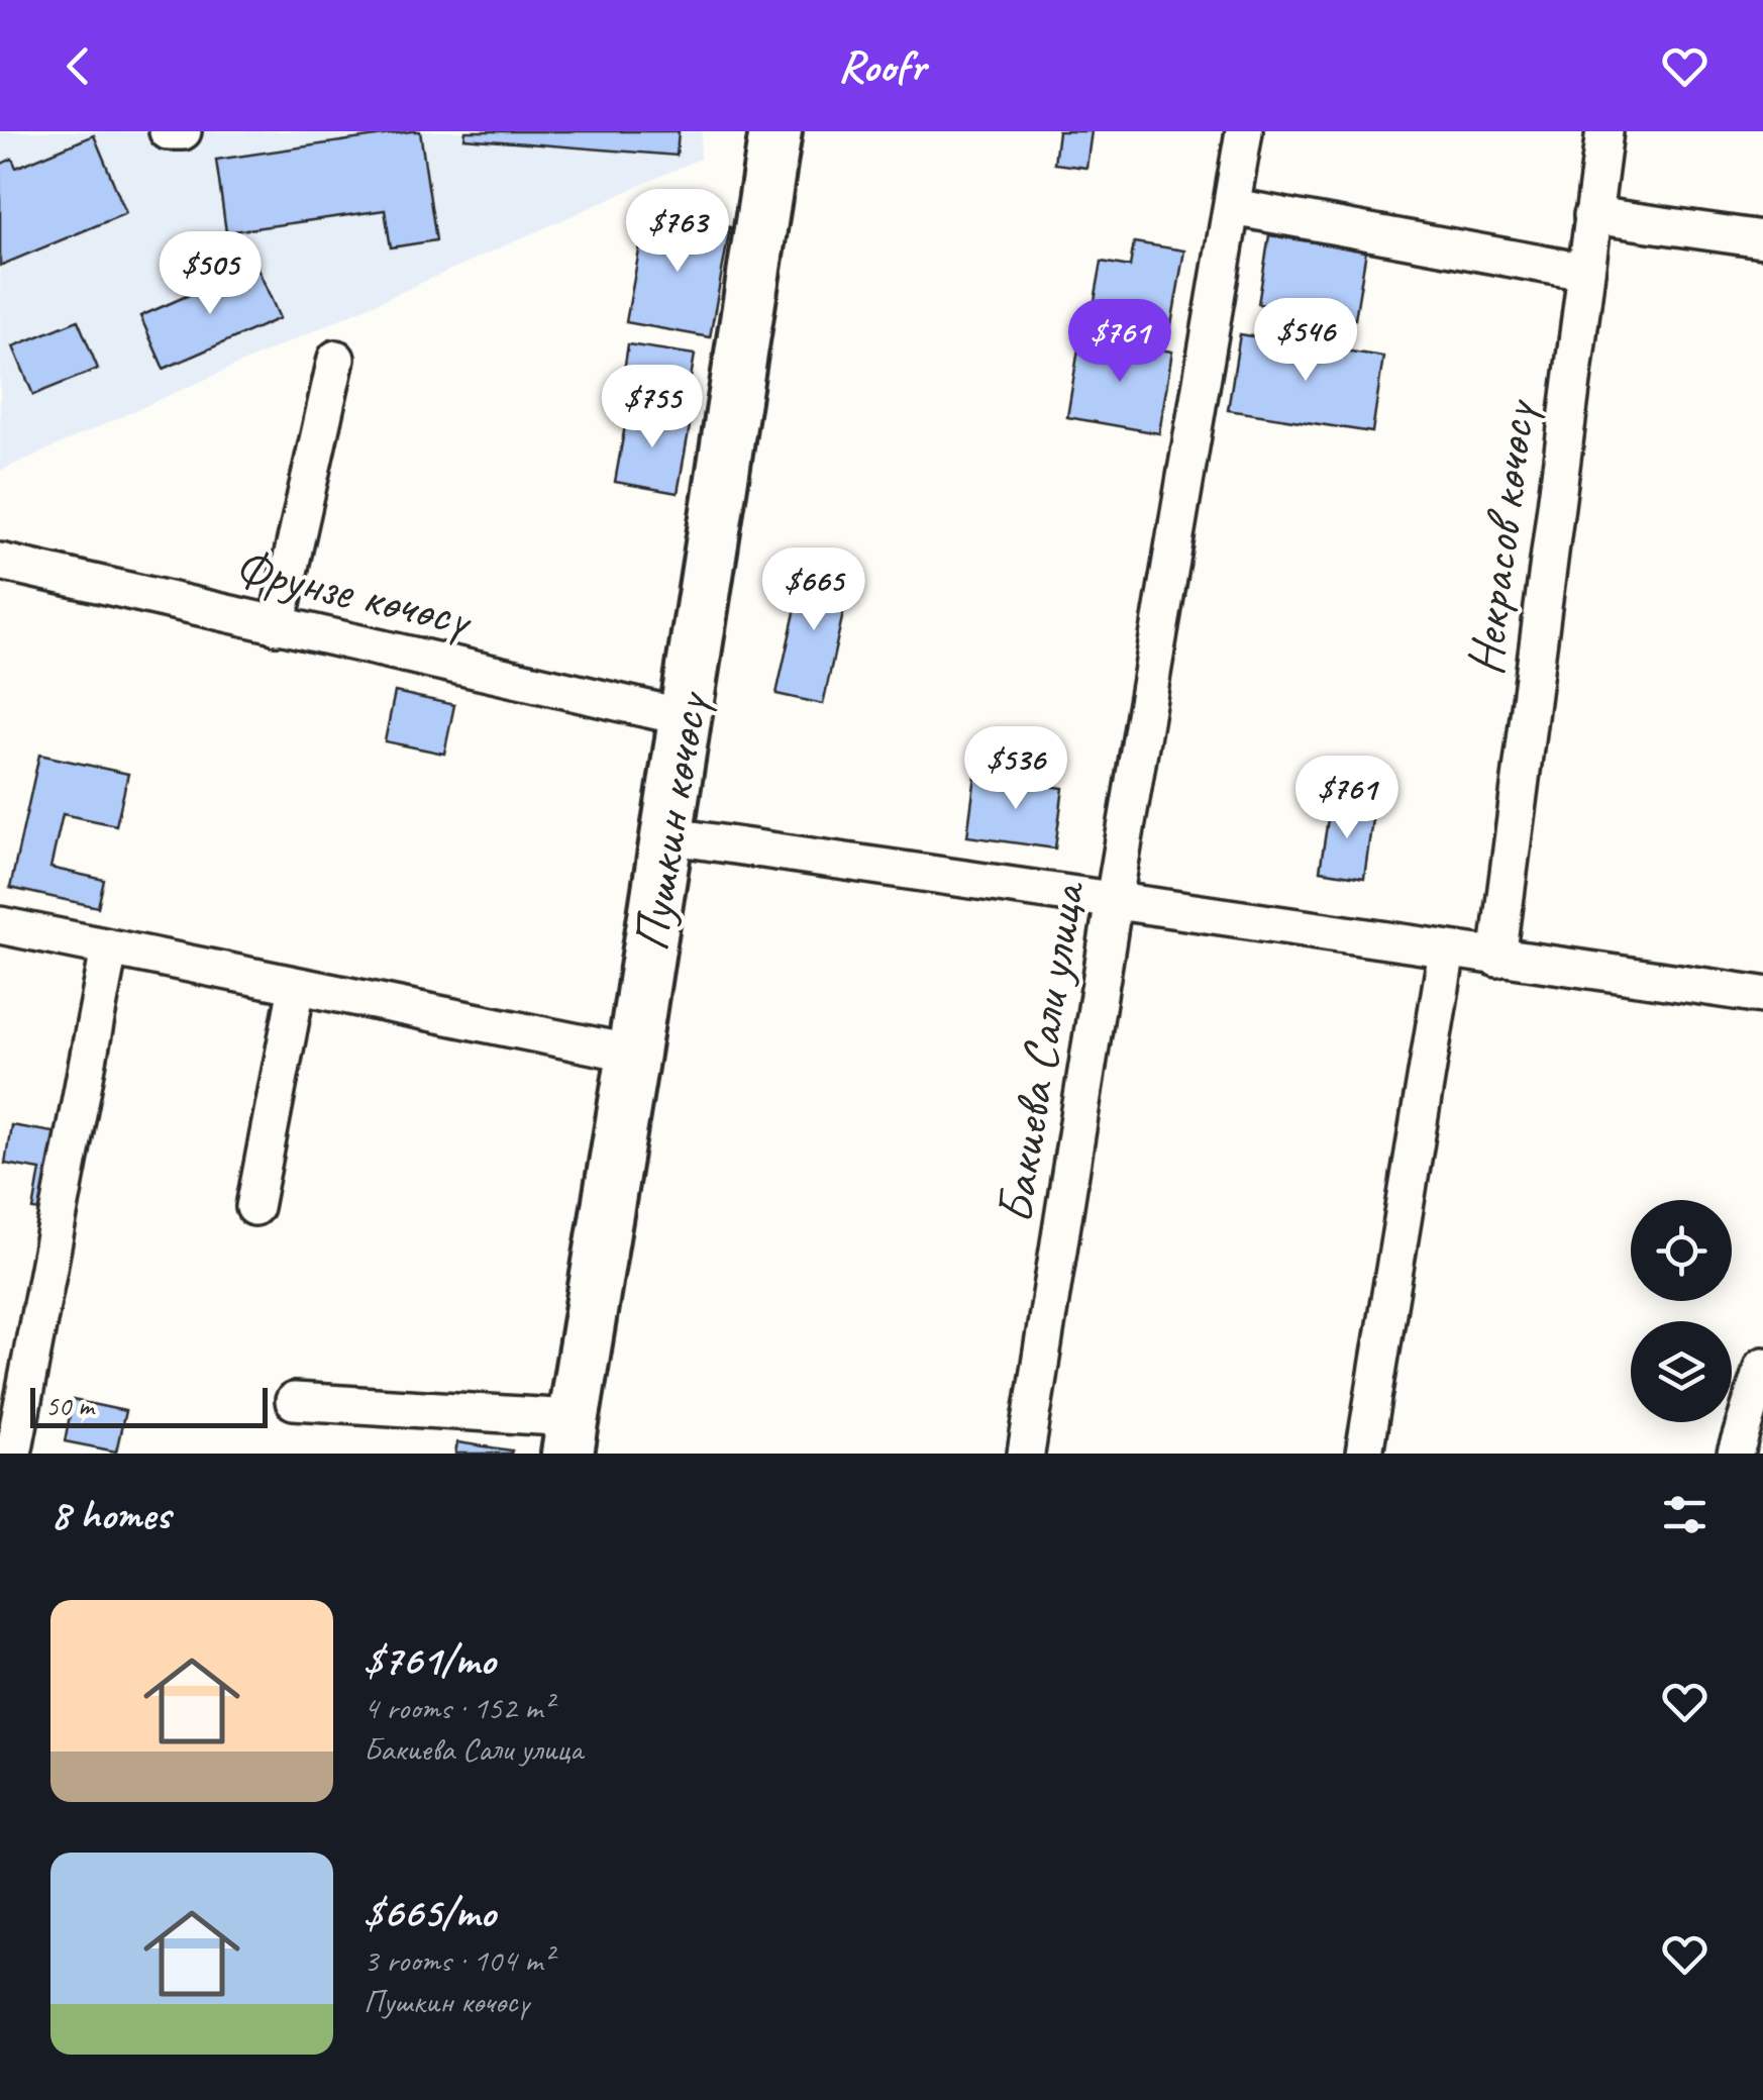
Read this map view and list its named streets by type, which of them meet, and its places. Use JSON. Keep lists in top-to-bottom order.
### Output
{
  "streets": {
    "highway": ["Пушкин көчөсү"],
    "street": ["Некрасов көчөсү", "Фрунзе көчөсү", "Бакиева Сали улица"]
  },
  "crossings": [
    ["Фрунзе көчөсү", "Пушкин көчөсү"]
  ],
  "scale_bar": "50 m",
  "page": {
    "header": "Roofr",
    "price": [
      "$763",
      "$505",
      "$546",
      "$761",
      "$755",
      "$665",
      "$536",
      "$761"
    ],
    "scale": "50 m",
    "heading": "8 homes",
    "list": [
      {
        "name": "$761/mo",
        "note": "4 rooms · 152 m² · Бакиева Сали улица"
      },
      {
        "name": "$665/mo",
        "note": "3 rooms · 104 m² · Пушкин көчөсү"
      }
    ]
  }
}
